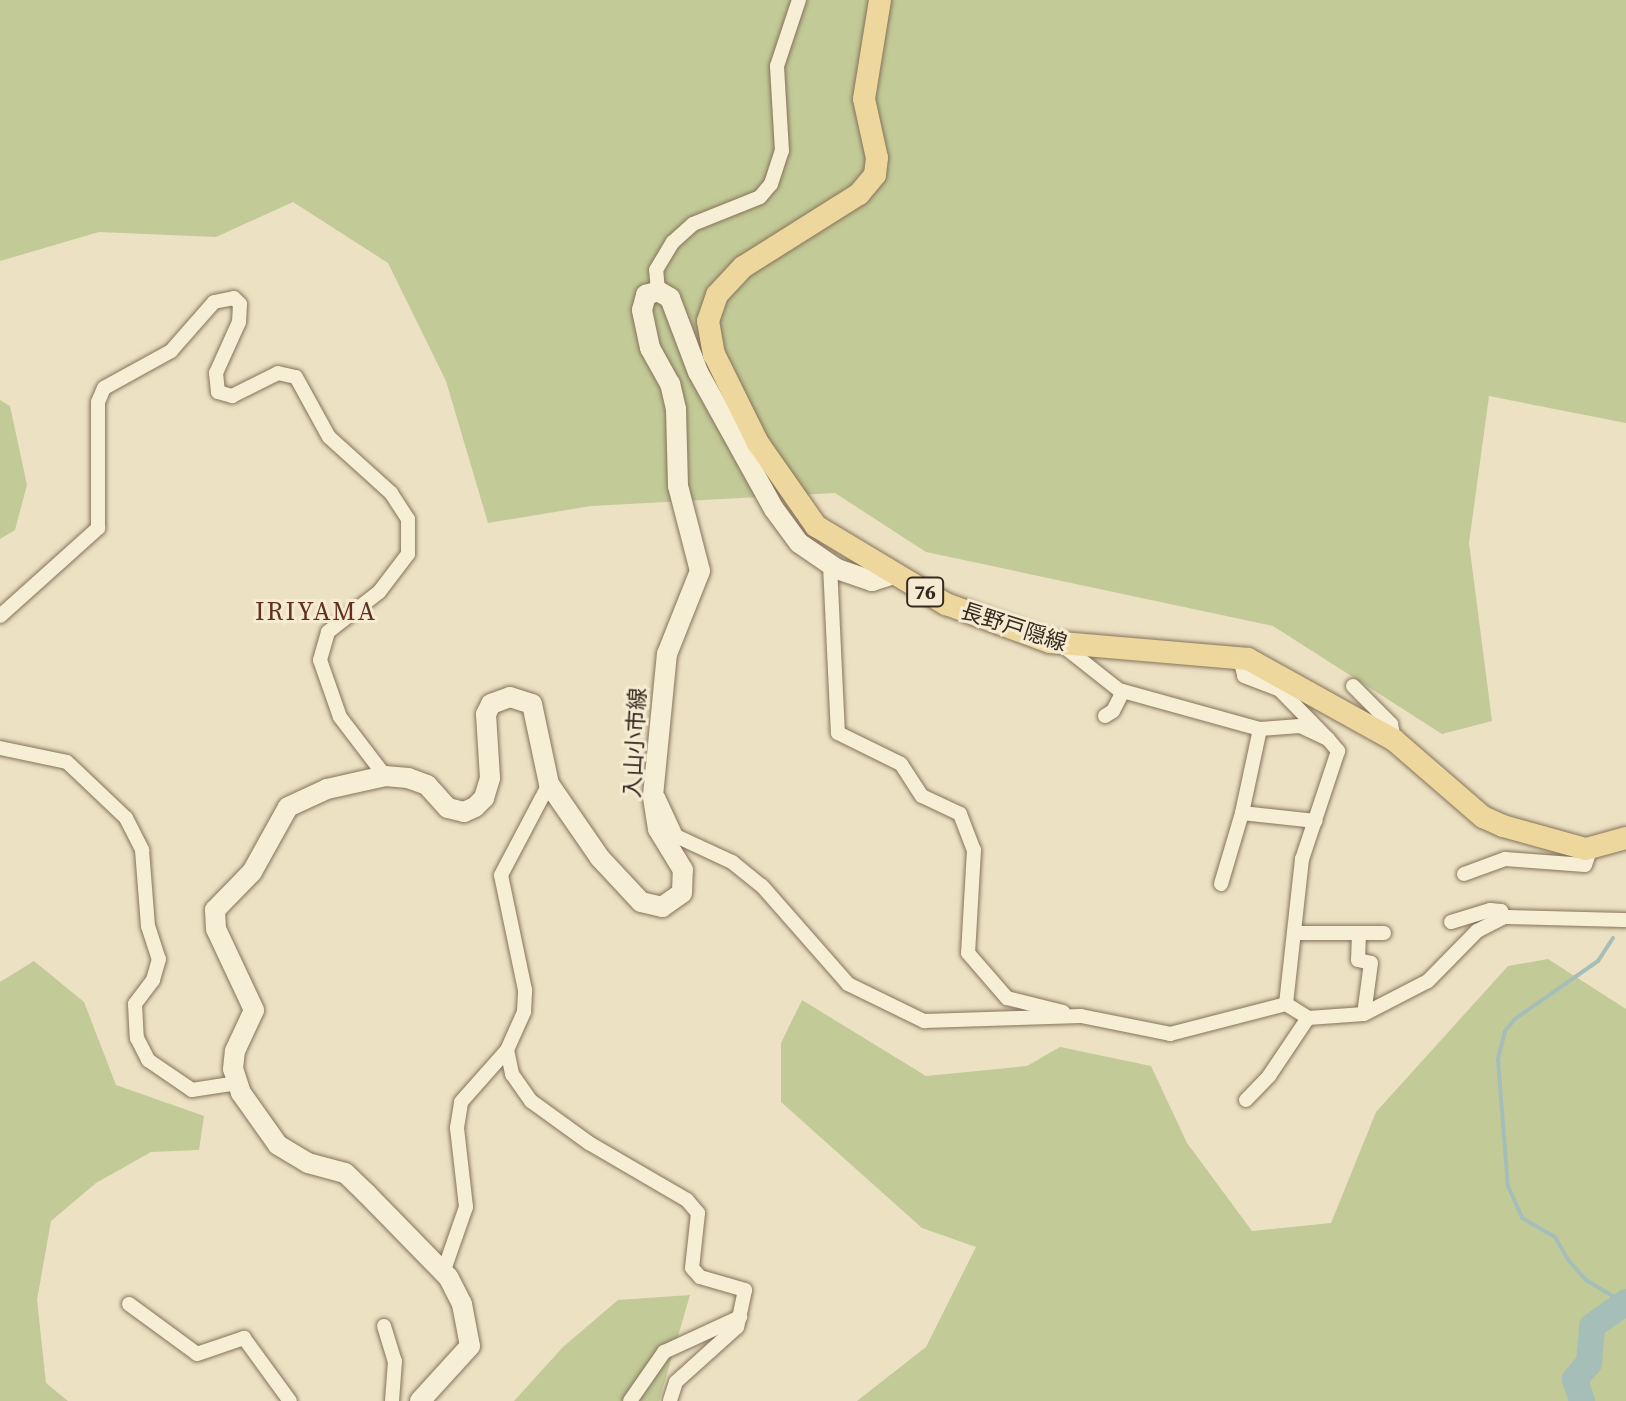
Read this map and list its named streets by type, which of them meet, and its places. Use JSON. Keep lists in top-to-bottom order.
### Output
{
  "streets": {
    "main road": ["76", "長野戸隠線", "入山小市線"]
  },
  "districts": ["IRIYAMA"]
}
